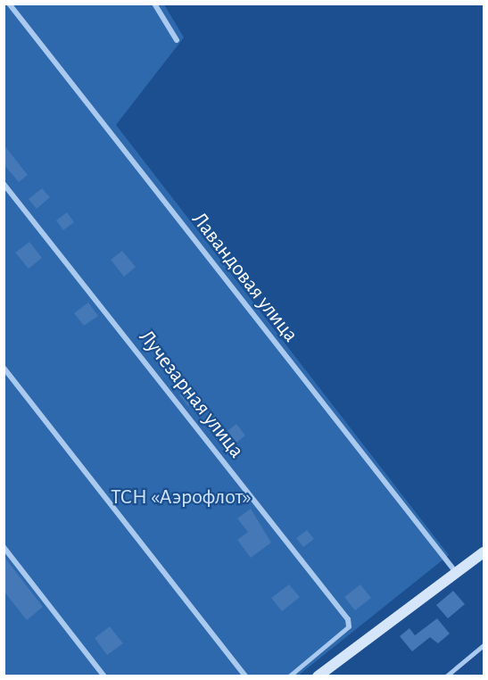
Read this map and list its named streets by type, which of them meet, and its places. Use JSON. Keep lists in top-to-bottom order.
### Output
{
  "streets": {
    "street": ["Лавандовая улица", "Лучезарная улица"]
  },
  "parks": ["ТСН «Аэрофлот»"]
}
